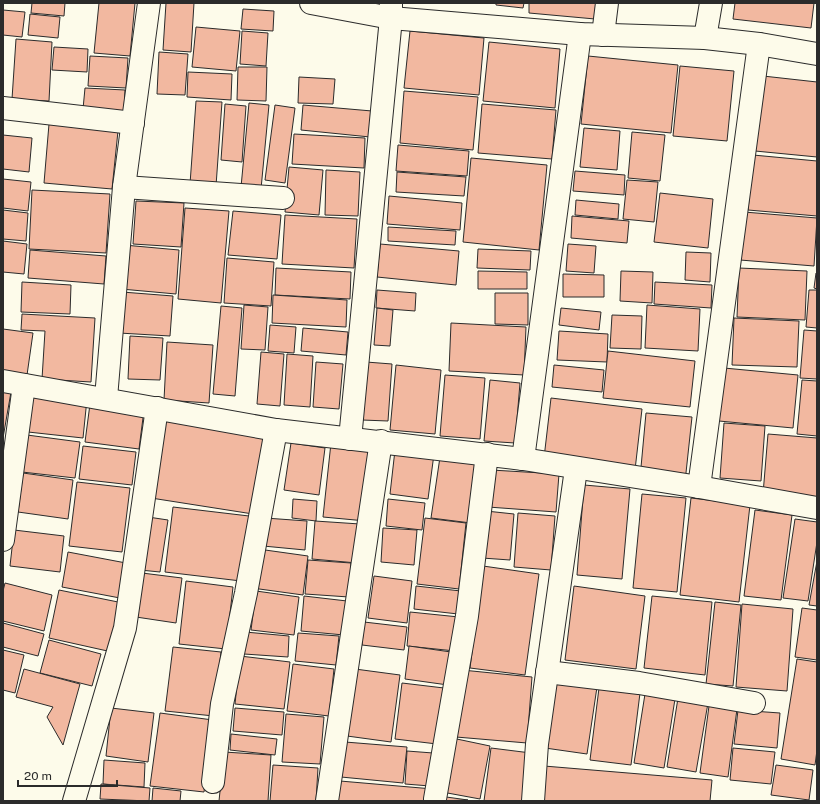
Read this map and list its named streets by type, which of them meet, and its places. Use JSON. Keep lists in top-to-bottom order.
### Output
{
  "scale_bar": "20 m"
}
